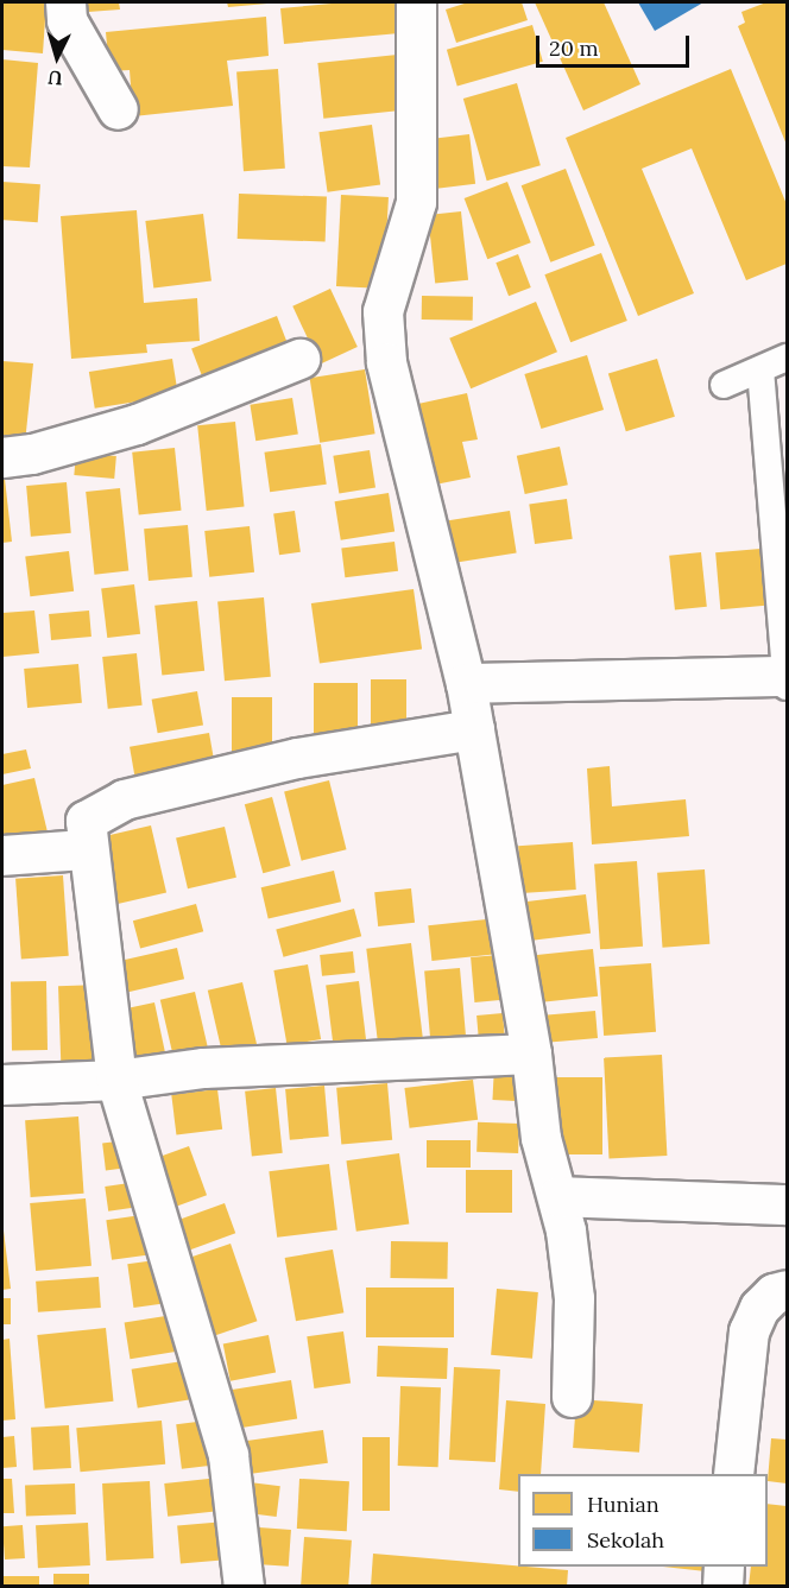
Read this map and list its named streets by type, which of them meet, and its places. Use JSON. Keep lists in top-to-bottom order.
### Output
{
  "legend": ["Hunian", "Sekolah"],
  "scale_bar": "20 m",
  "north": "bottom"
}
